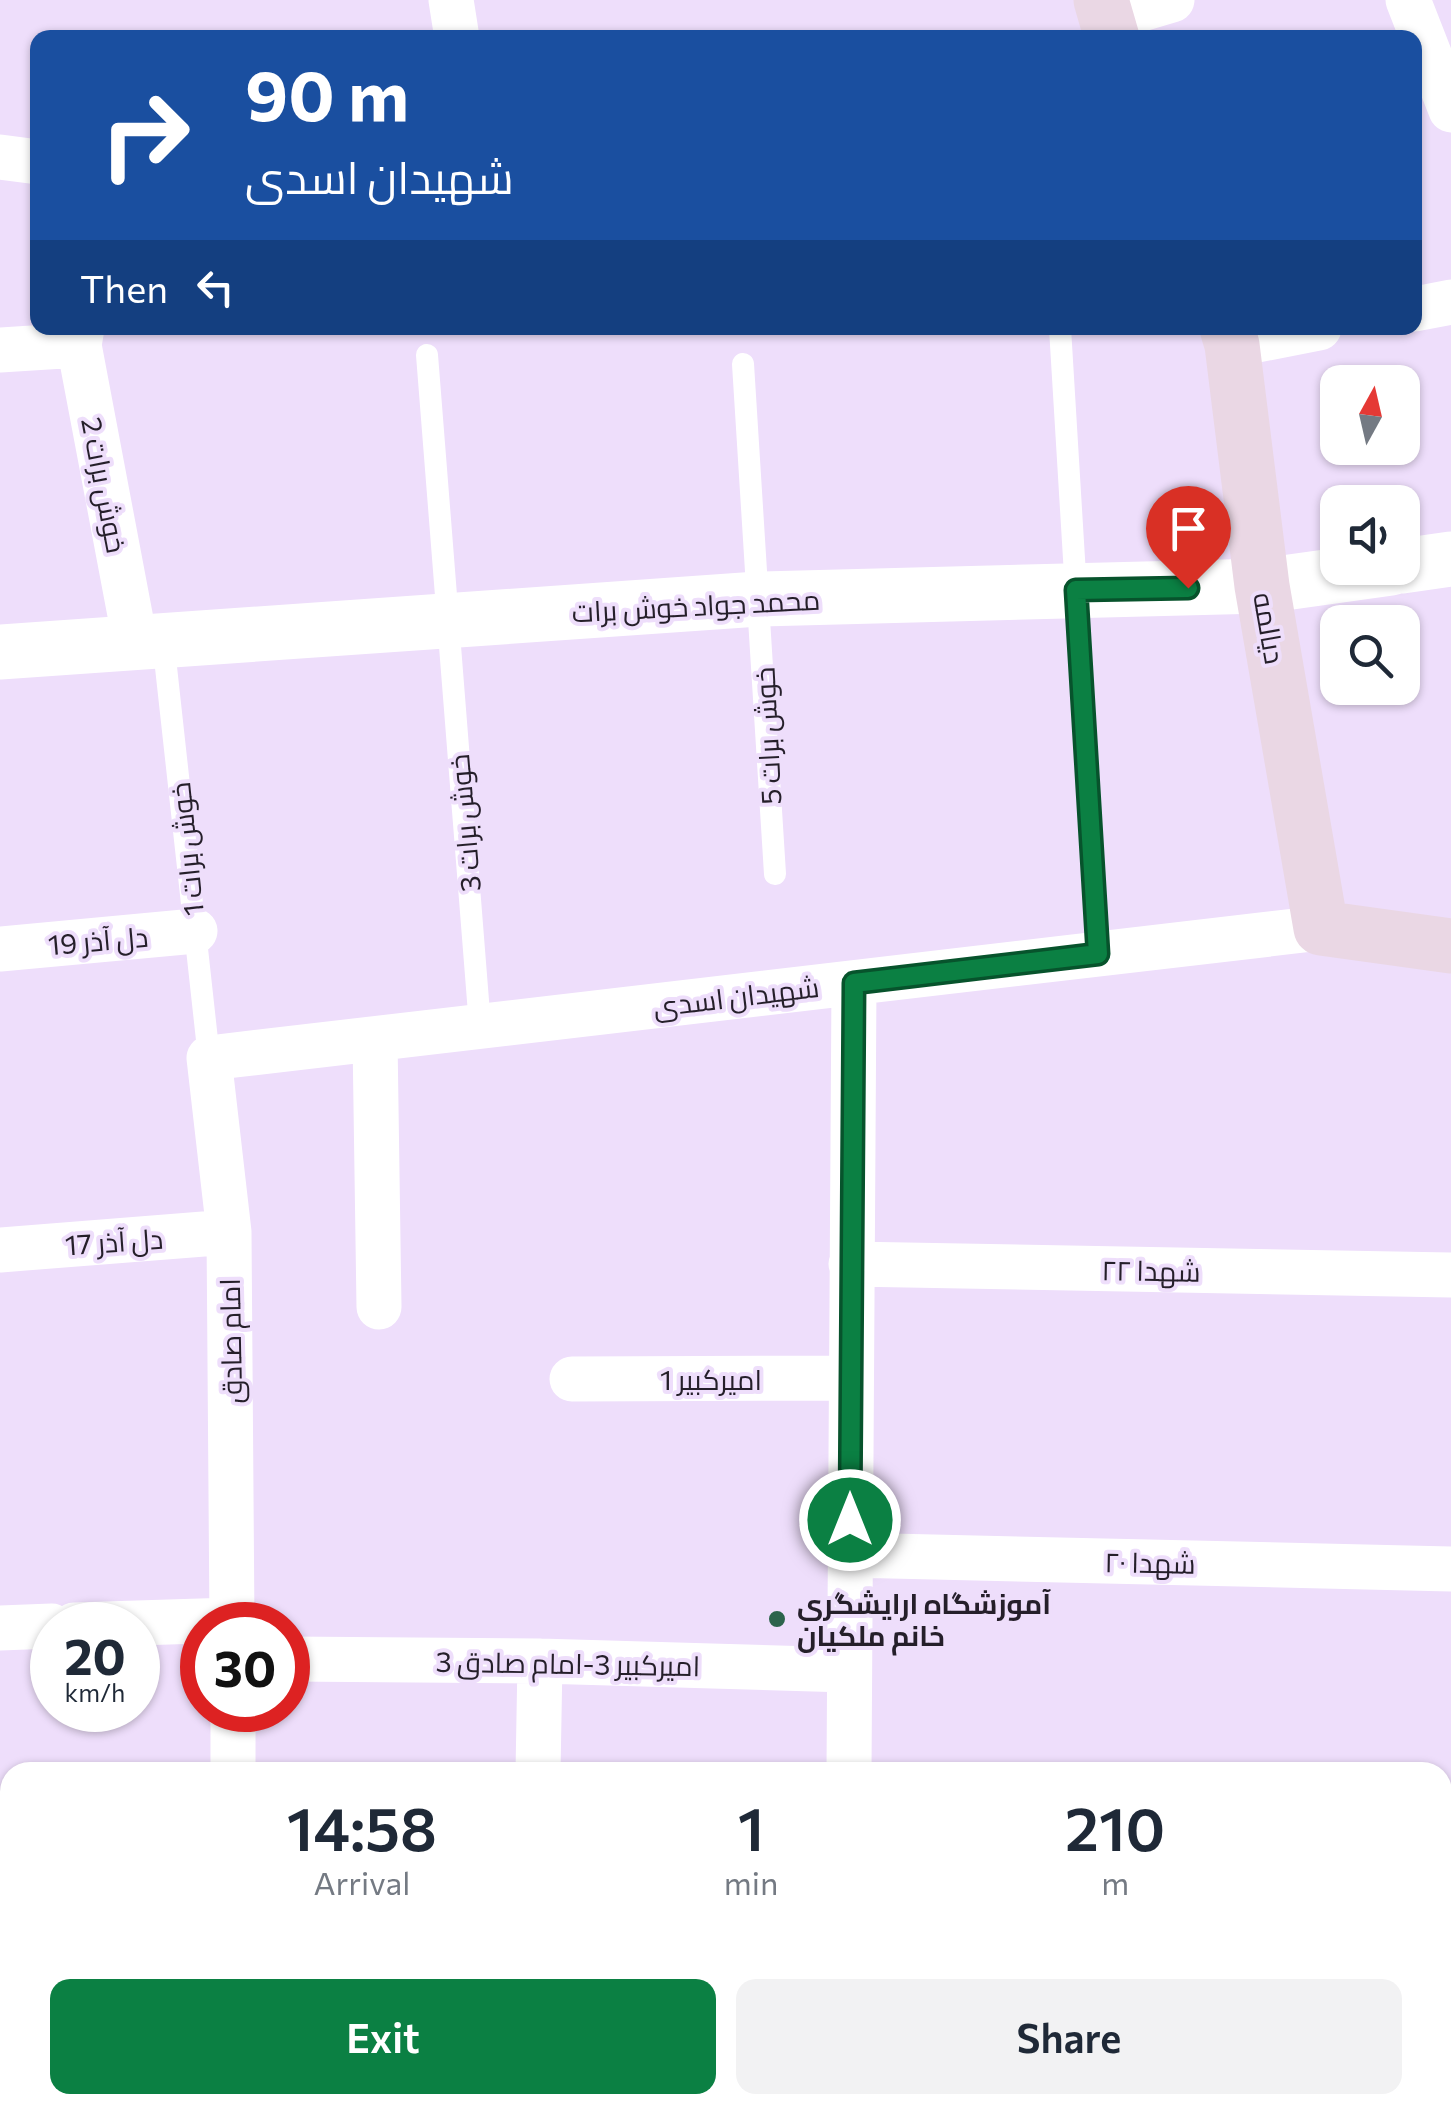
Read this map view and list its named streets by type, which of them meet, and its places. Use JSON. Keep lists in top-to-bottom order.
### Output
{
  "streets": {
    "main road": ["دیالمه"],
    "street": [
      "خوش برات 2",
      "محمد جواد خوش برات",
      "دل آذر 19",
      "شهیدان اسدی",
      "دل آذر 17",
      "شهدا ۲۲",
      "امام صادق",
      "امیرکبیر 1",
      "شهدا ۲۰",
      "امیرکبیر 3-امام صادق 3"
    ],
    "lane": ["خوش برات 5", "خوش برات 3", "خوش برات 1"]
  },
  "crossings": [
    ["خوش برات 2", "محمد جواد خوش برات"],
    ["خوش برات 2", "خوش برات 1"],
    ["محمد جواد خوش برات", "دیالمه"],
    ["محمد جواد خوش برات", "خوش برات 5"],
    ["محمد جواد خوش برات", "خوش برات 3"],
    ["محمد جواد خوش برات", "خوش برات 1"],
    ["دیالمه", "شهیدان اسدی"],
    ["خوش برات 3", "شهیدان اسدی"],
    ["خوش برات 1", "دل آذر 19"],
    ["خوش برات 1", "شهیدان اسدی"],
    ["خوش برات 1", "امام صادق"],
    ["شهیدان اسدی", "امام صادق"],
    ["دل آذر 17", "امام صادق"]
  ],
  "places": ["آموزشگاه ارایشگری خانم ملکیان"],
  "north": "top",
  "page": {
    "turn": ["90 m", "شهیدان اسدی"],
    "then": "Then",
    "speed": "20 km/h",
    "limit": "30",
    "eta": [
      "14:58",
      "Arrival",
      "1",
      "min",
      "210",
      "m"
    ],
    "buttons": ["Exit", "Share"]
  }
}
